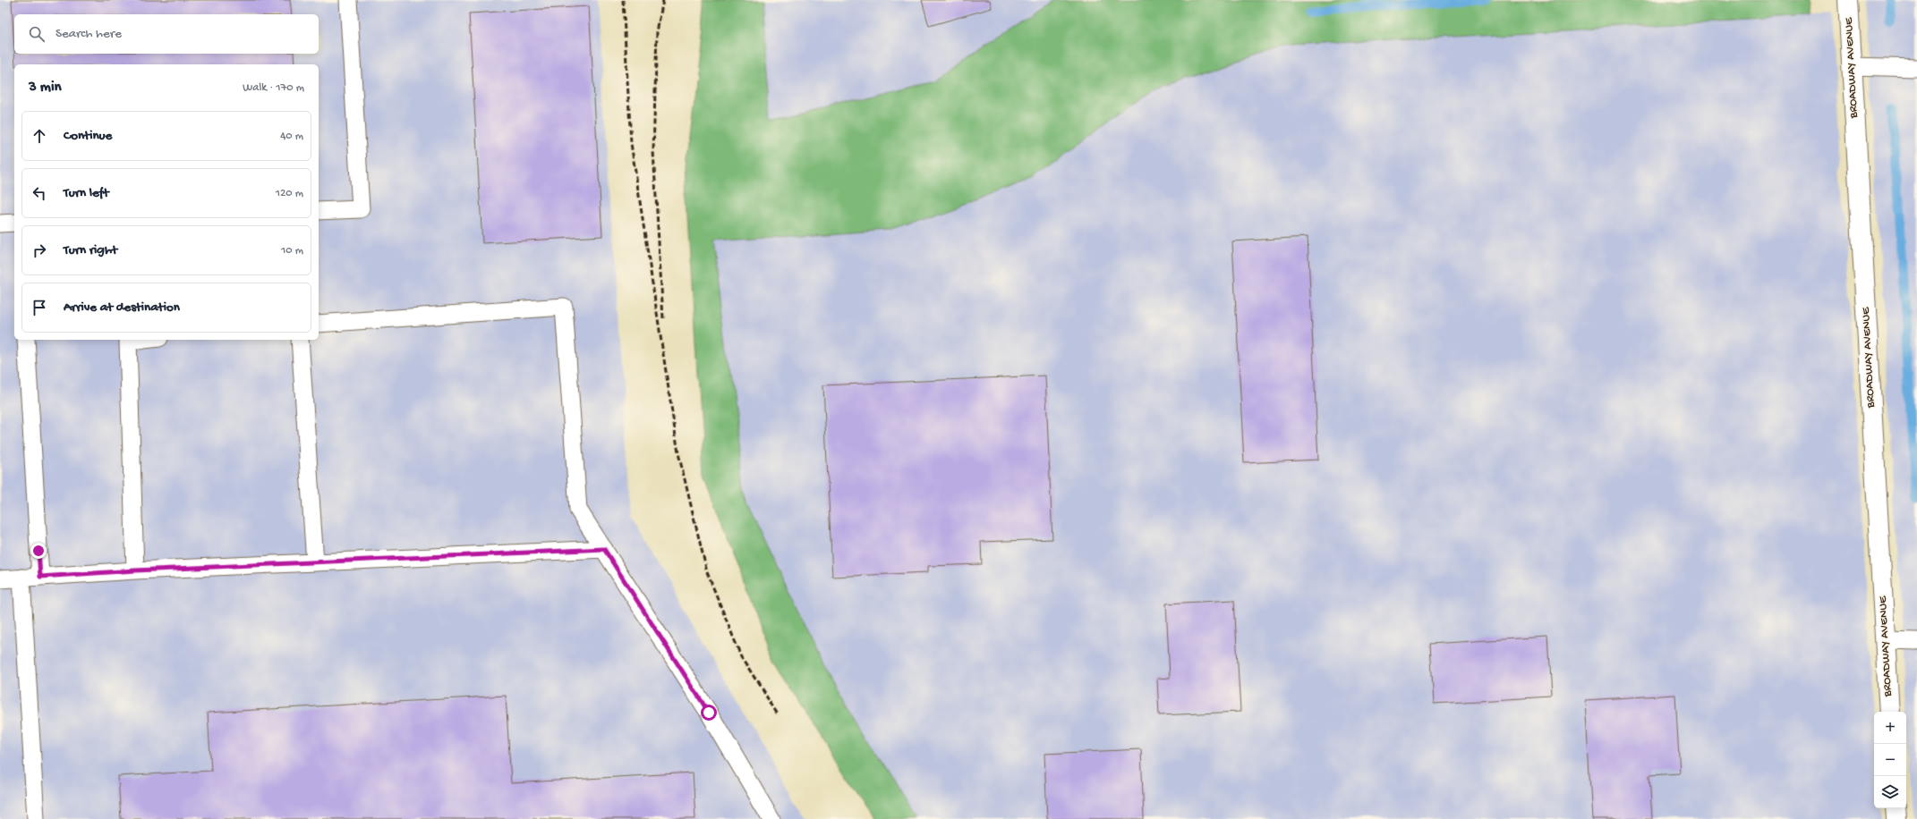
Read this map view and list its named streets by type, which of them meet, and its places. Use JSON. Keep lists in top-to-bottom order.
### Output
{
  "streets": {
    "street": ["BROADWAY AVENUE"]
  },
  "page": {
    "search": "Search here",
    "heading": ["3 min", "Walk · 170 m"],
    "list": [
      ["Continue", "40 m"],
      ["Turn left", "120 m"],
      ["Turn right", "10 m"],
      "Arrive at destination"
    ],
    "map_buttons": ["+", "−"]
  }
}
